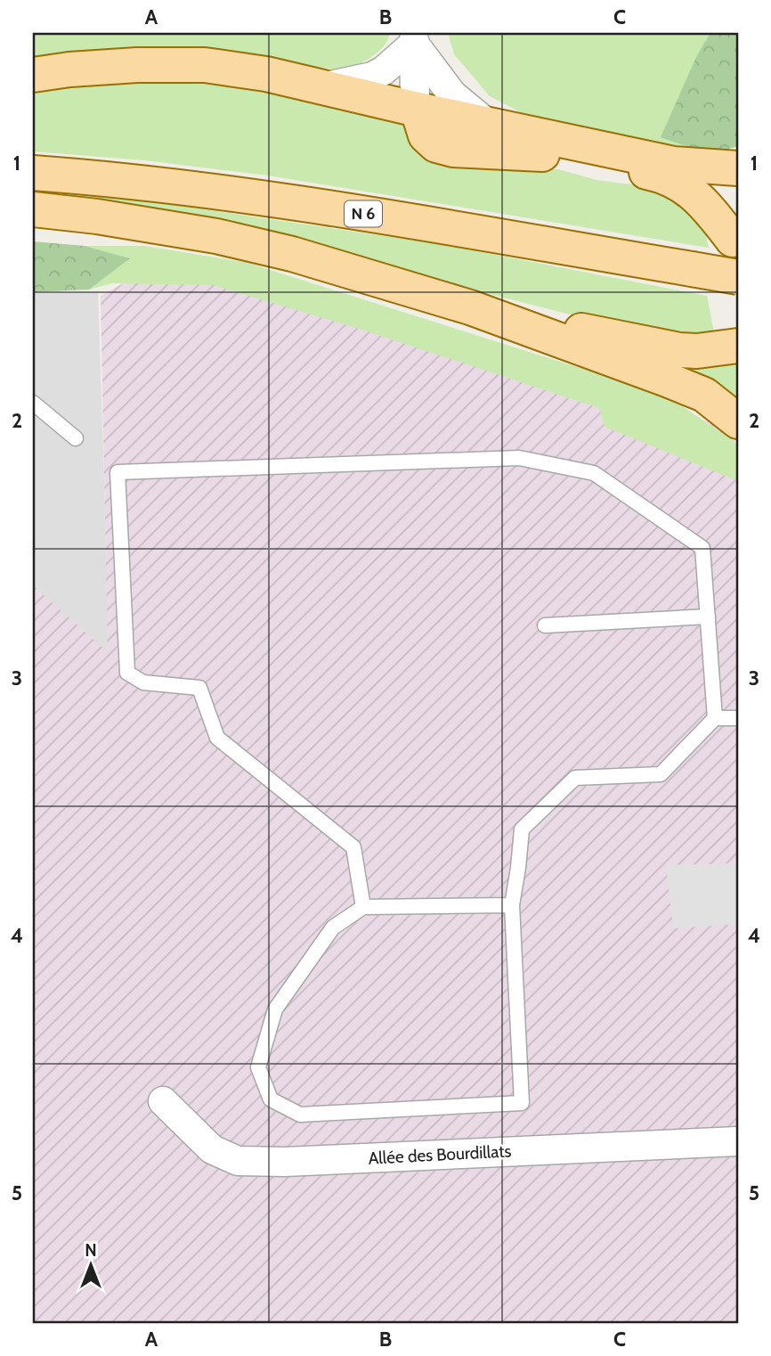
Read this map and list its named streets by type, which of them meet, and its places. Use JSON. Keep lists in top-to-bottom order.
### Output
{
  "streets": {
    "main road": ["N 6"],
    "street": ["Allée des Bourdillats"]
  },
  "north": "top",
  "grid": {
    "columns": ["A", "B", "C"],
    "rows": [
      "1",
      "2",
      "3",
      "4",
      "5"
    ]
  }
}
